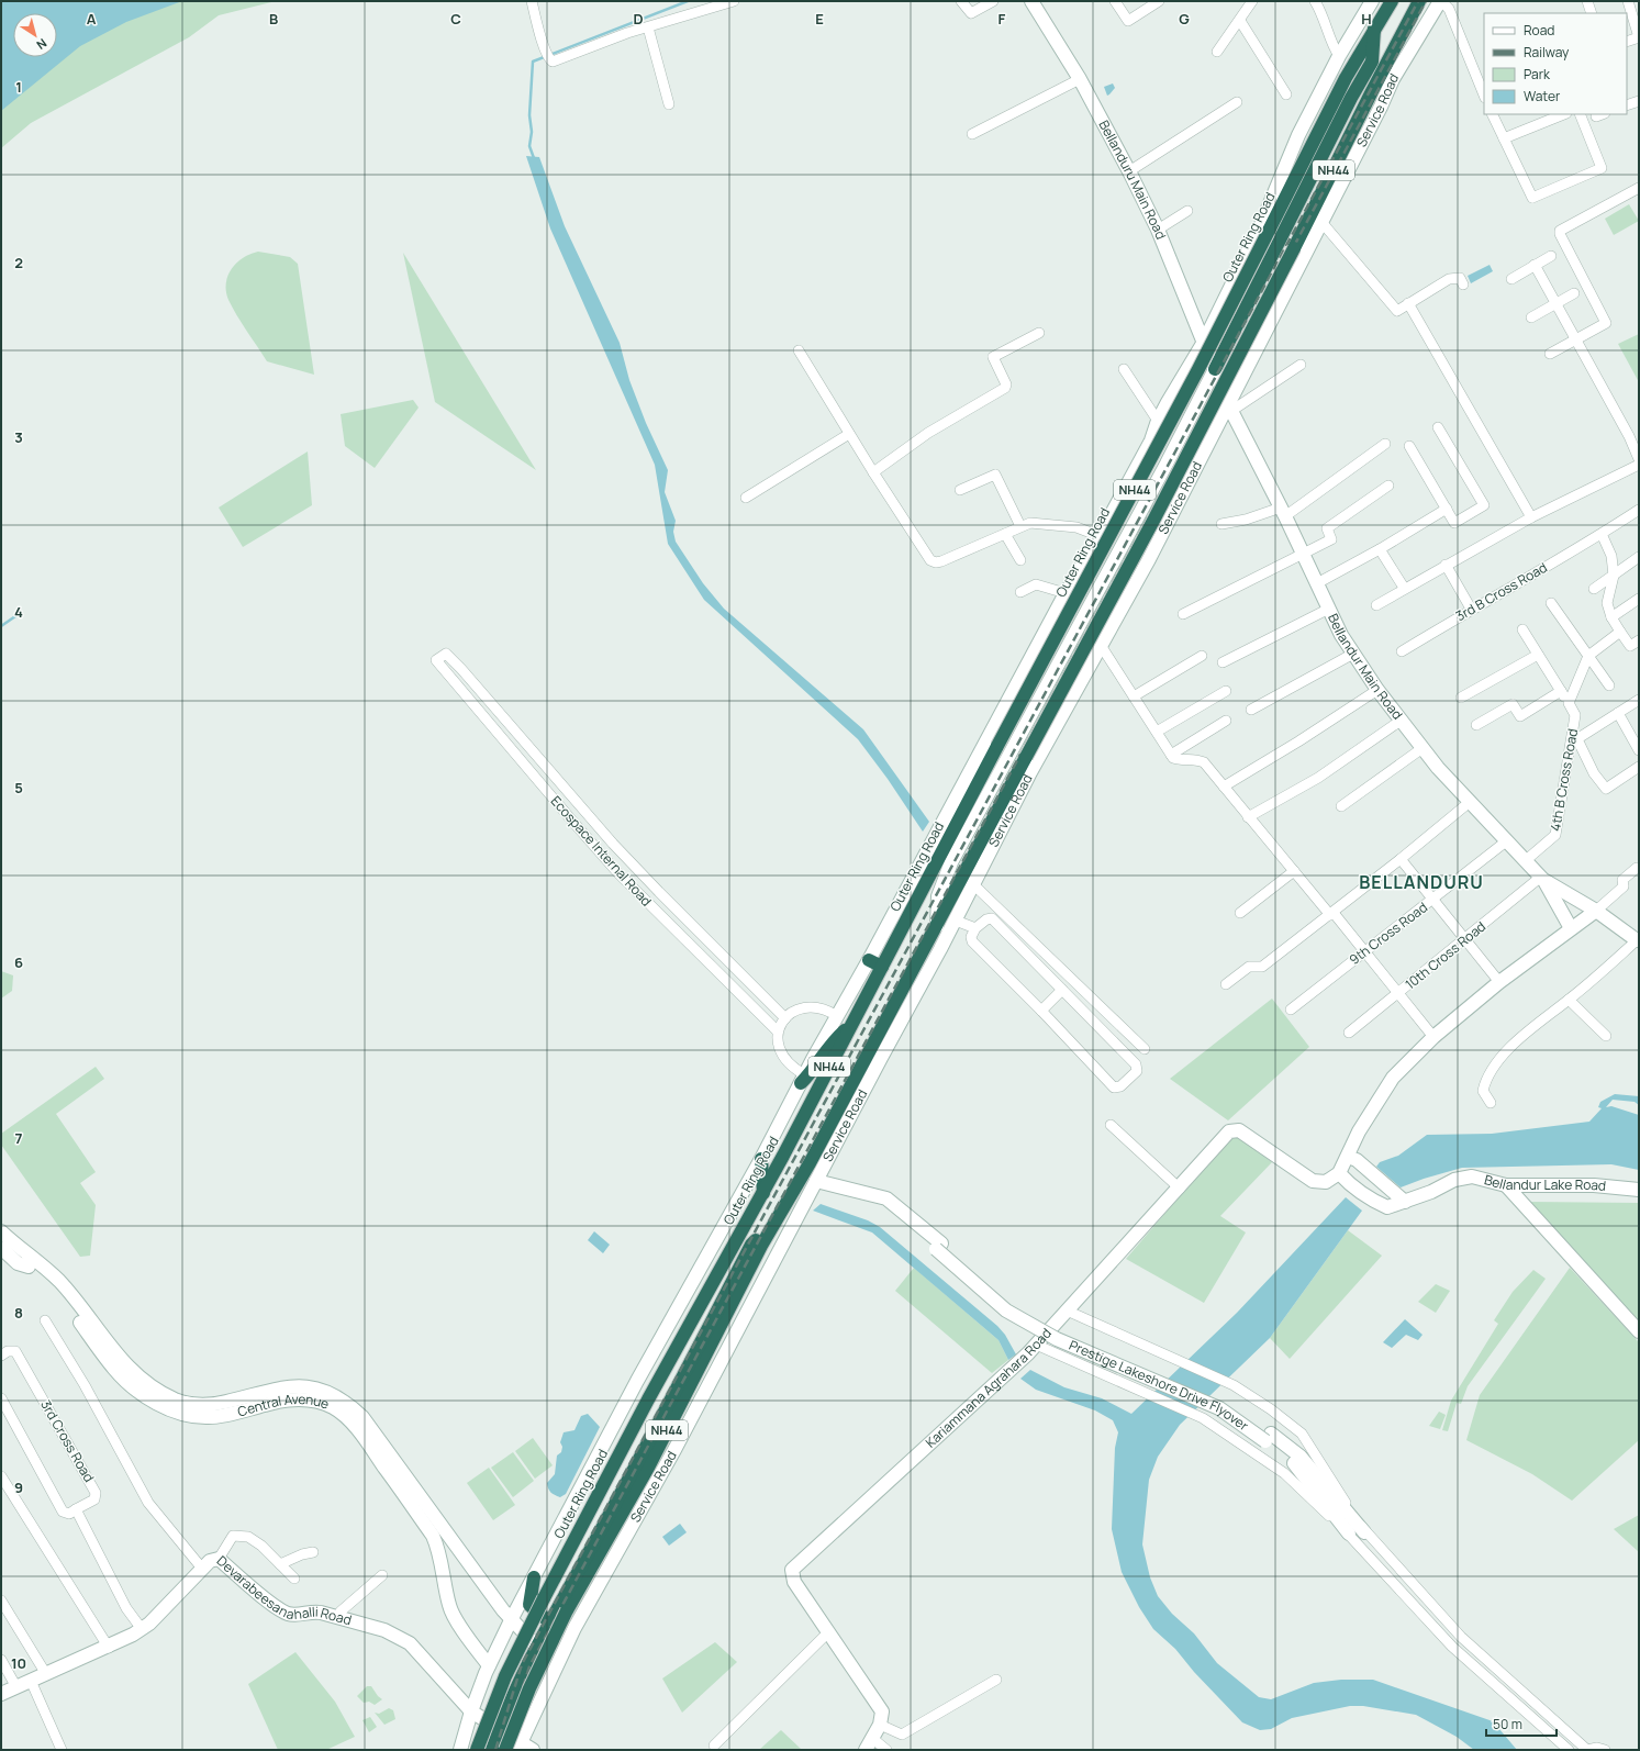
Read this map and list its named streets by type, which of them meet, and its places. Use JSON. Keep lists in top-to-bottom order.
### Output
{
  "streets": {
    "highway": ["NH44", "Outer Ring Road"],
    "street": [
      "Service Road",
      "Bellanduru Main Road",
      "3rd B Cross Road",
      "Bellandur Main Road",
      "4th B Cross Road",
      "Ecospace Internal Road",
      "9th Cross Road",
      "10th Cross Road",
      "Bellandur Lake Road",
      "Kariammana Agrahara Road",
      "Prestige Lakeshore Drive Flyover",
      "Central Avenue",
      "3rd Cross Road",
      "Devarabeesanahalli Road"
    ]
  },
  "crossings": [
    ["Service Road", "NH44"],
    ["Service Road", "Bellandur Main Road"],
    ["Service Road", "Prestige Lakeshore Drive Flyover"],
    ["Service Road", "Central Avenue"],
    ["Service Road", "Devarabeesanahalli Road"],
    ["Bellanduru Main Road", "Bellandur Main Road"],
    ["Bellandur Main Road", "4th B Cross Road"],
    ["Bellandur Main Road", "9th Cross Road"],
    ["Bellandur Main Road", "10th Cross Road"],
    ["Bellandur Lake Road", "Kariammana Agrahara Road"]
  ],
  "districts": ["BELLANDURU"],
  "legend": [
    "Road",
    "Railway",
    "Park",
    "Water"
  ],
  "scale_bar": "50 m",
  "north": "bottom right",
  "grid": {
    "columns": [
      "A",
      "B",
      "C",
      "D",
      "E",
      "F",
      "G",
      "H"
    ],
    "rows": [
      "1",
      "2",
      "3",
      "4",
      "5",
      "6",
      "7",
      "8",
      "9",
      "10"
    ]
  }
}
